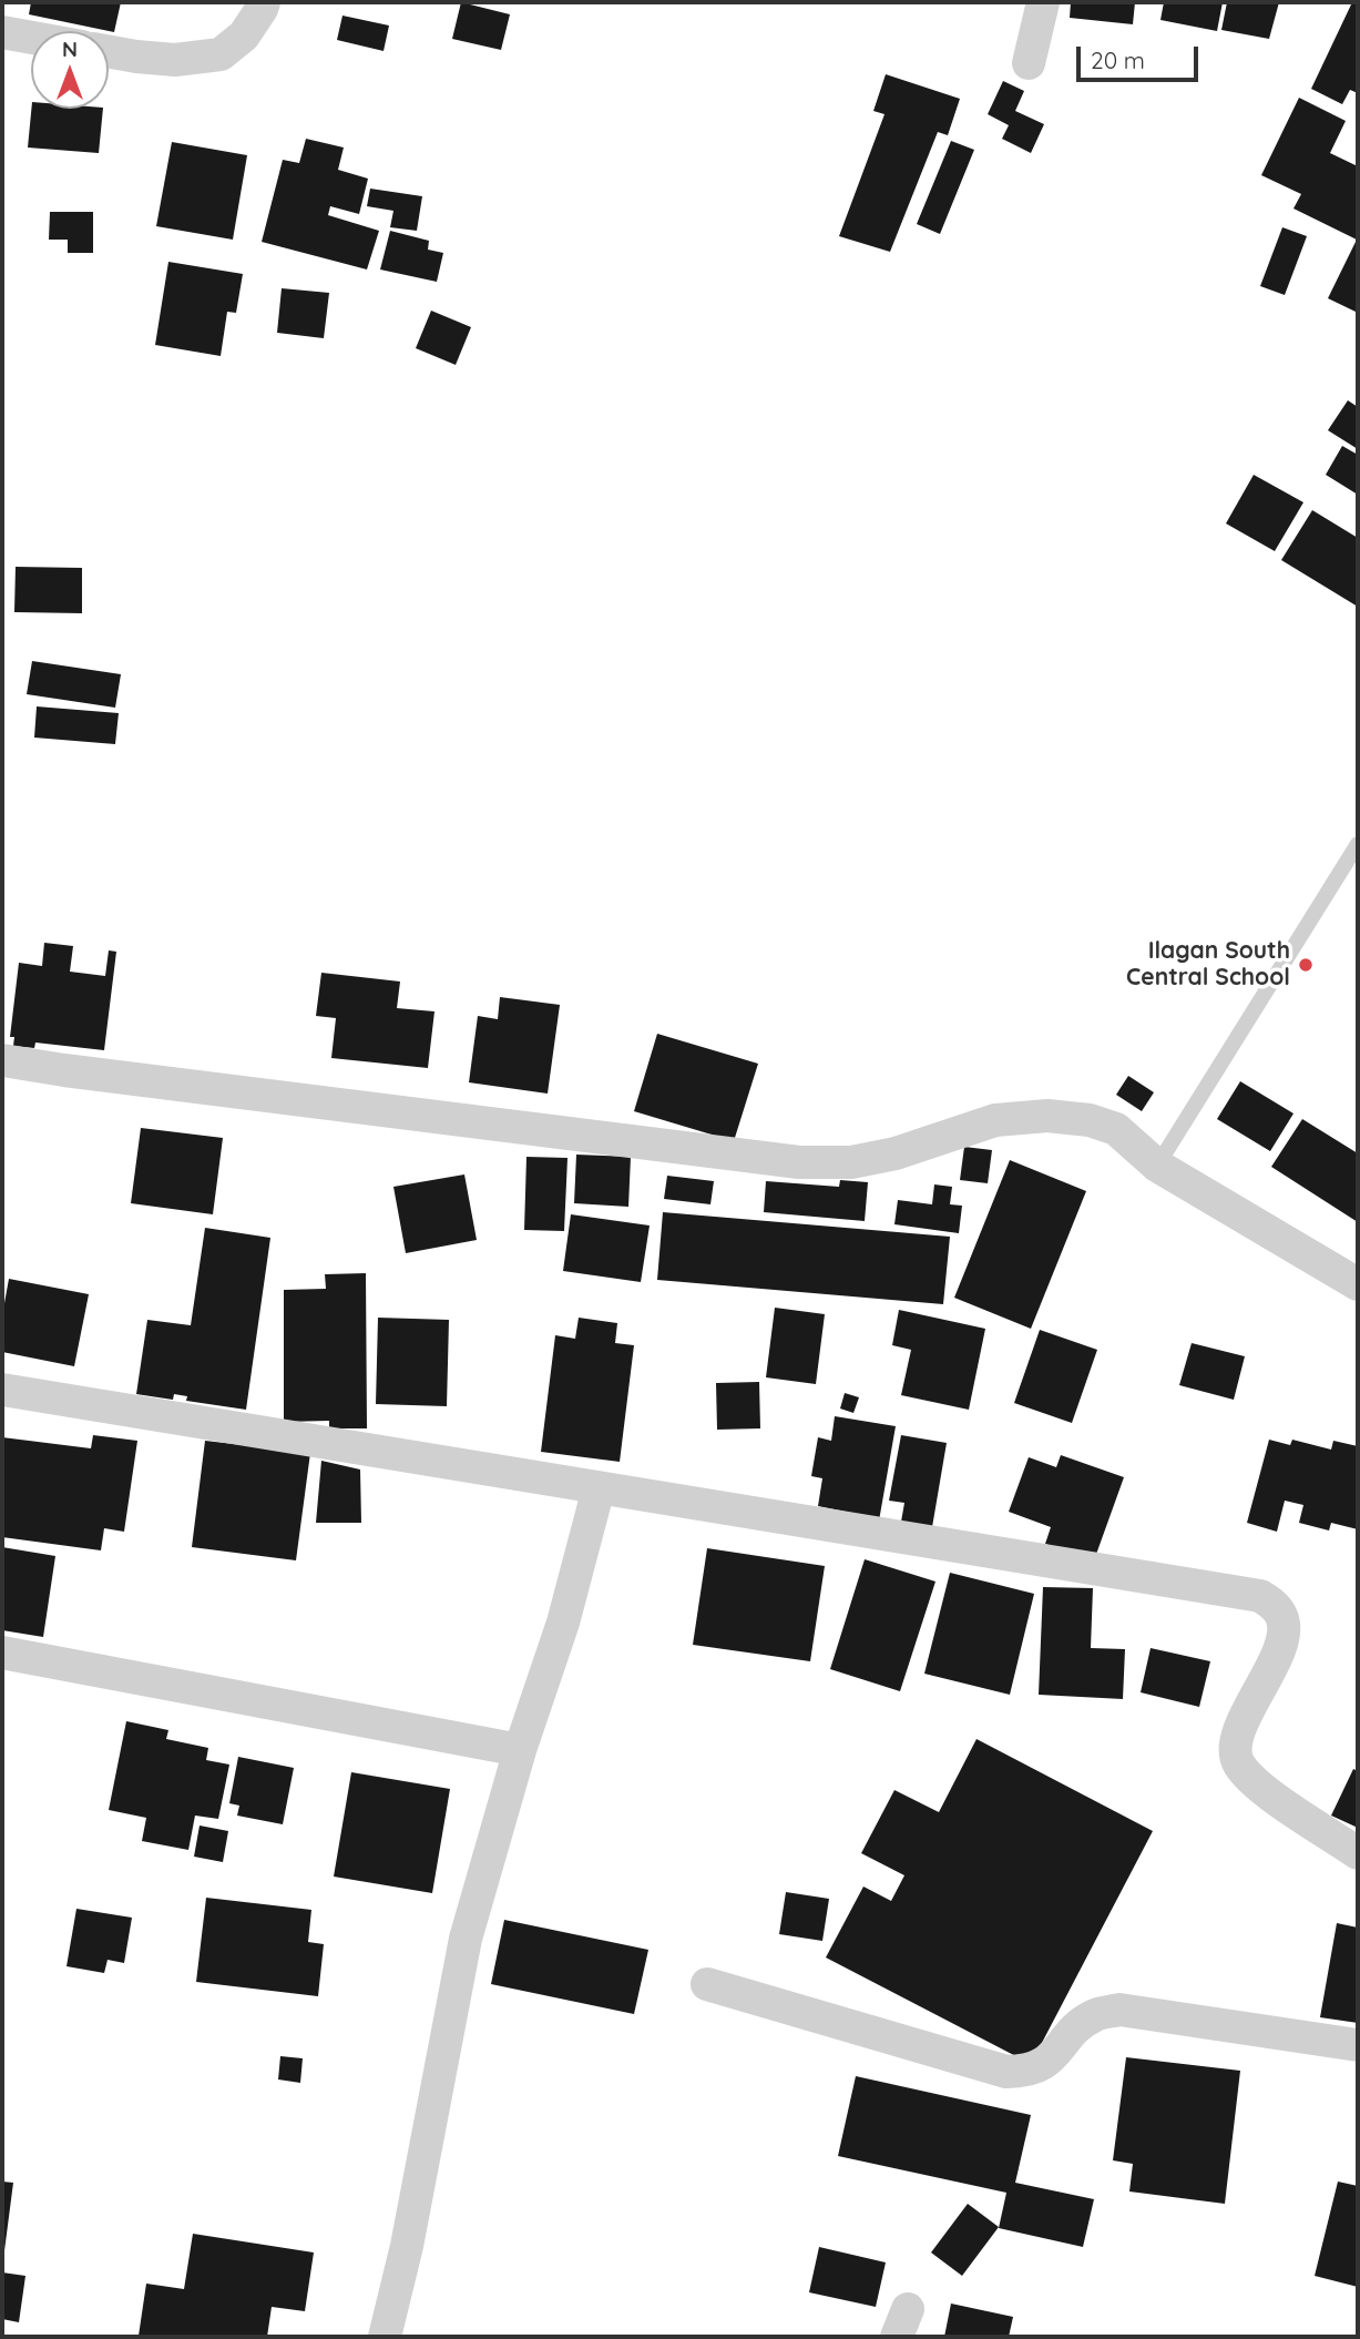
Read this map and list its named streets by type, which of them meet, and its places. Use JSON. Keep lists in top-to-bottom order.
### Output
{
  "places": ["Ilagan South Central School"],
  "scale_bar": "20 m",
  "north": "top"
}
